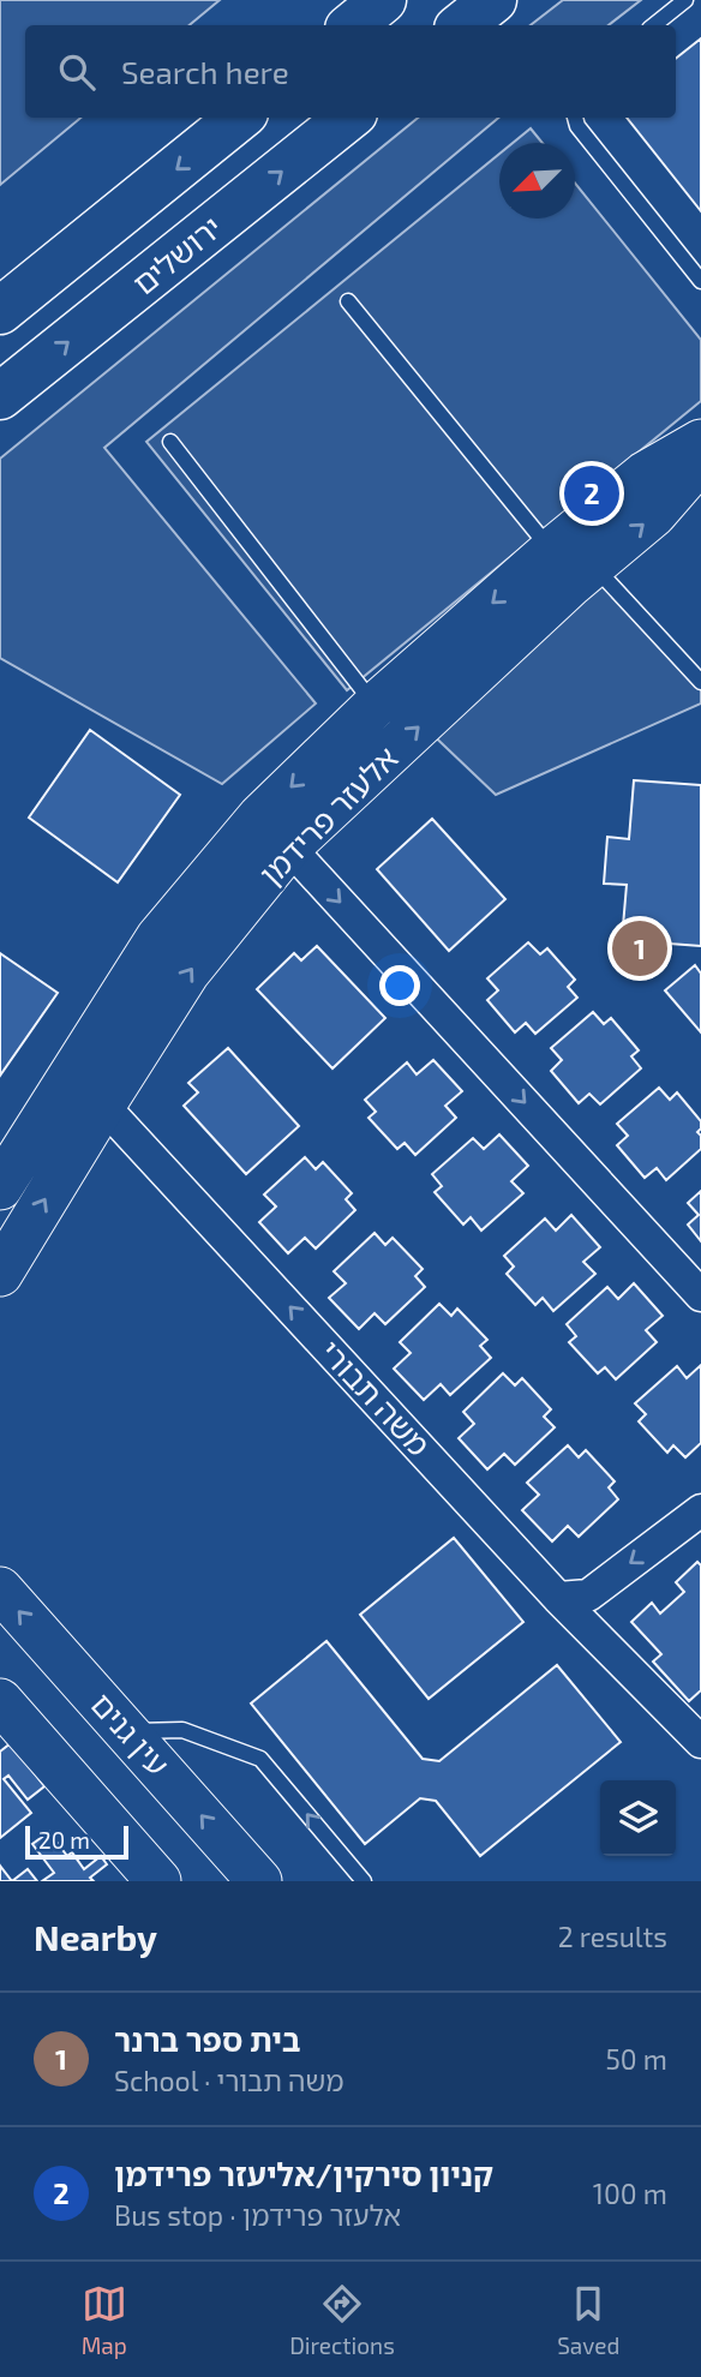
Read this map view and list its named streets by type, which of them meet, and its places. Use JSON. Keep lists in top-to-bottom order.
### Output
{
  "streets": {
    "highway": ["ירושלים"],
    "street": ["אלעזר פרידמן", "משה תבורי", "עין גנים"]
  },
  "crossings": [
    ["אלעזר פרידמן", "משה תבורי"]
  ],
  "one_way": ["משה תבורי"],
  "scale_bar": "20 m",
  "north": "bottom left",
  "page": {
    "search": "Search here",
    "pins": ["2", "1"],
    "scale": "20 m",
    "heading": ["Nearby", "2 results"],
    "list": [
      {
        "mark": "1",
        "name": "בית ספר ברנר",
        "note": "School · משה תבורי",
        "value": "50 m"
      },
      {
        "mark": "2",
        "name": "קניון סירקין/אליעזר פרידמן",
        "note": "Bus stop · אלעזר פרידמן",
        "value": "100 m"
      }
    ],
    "nav": ["Map", "Directions", "Saved"]
  }
}
